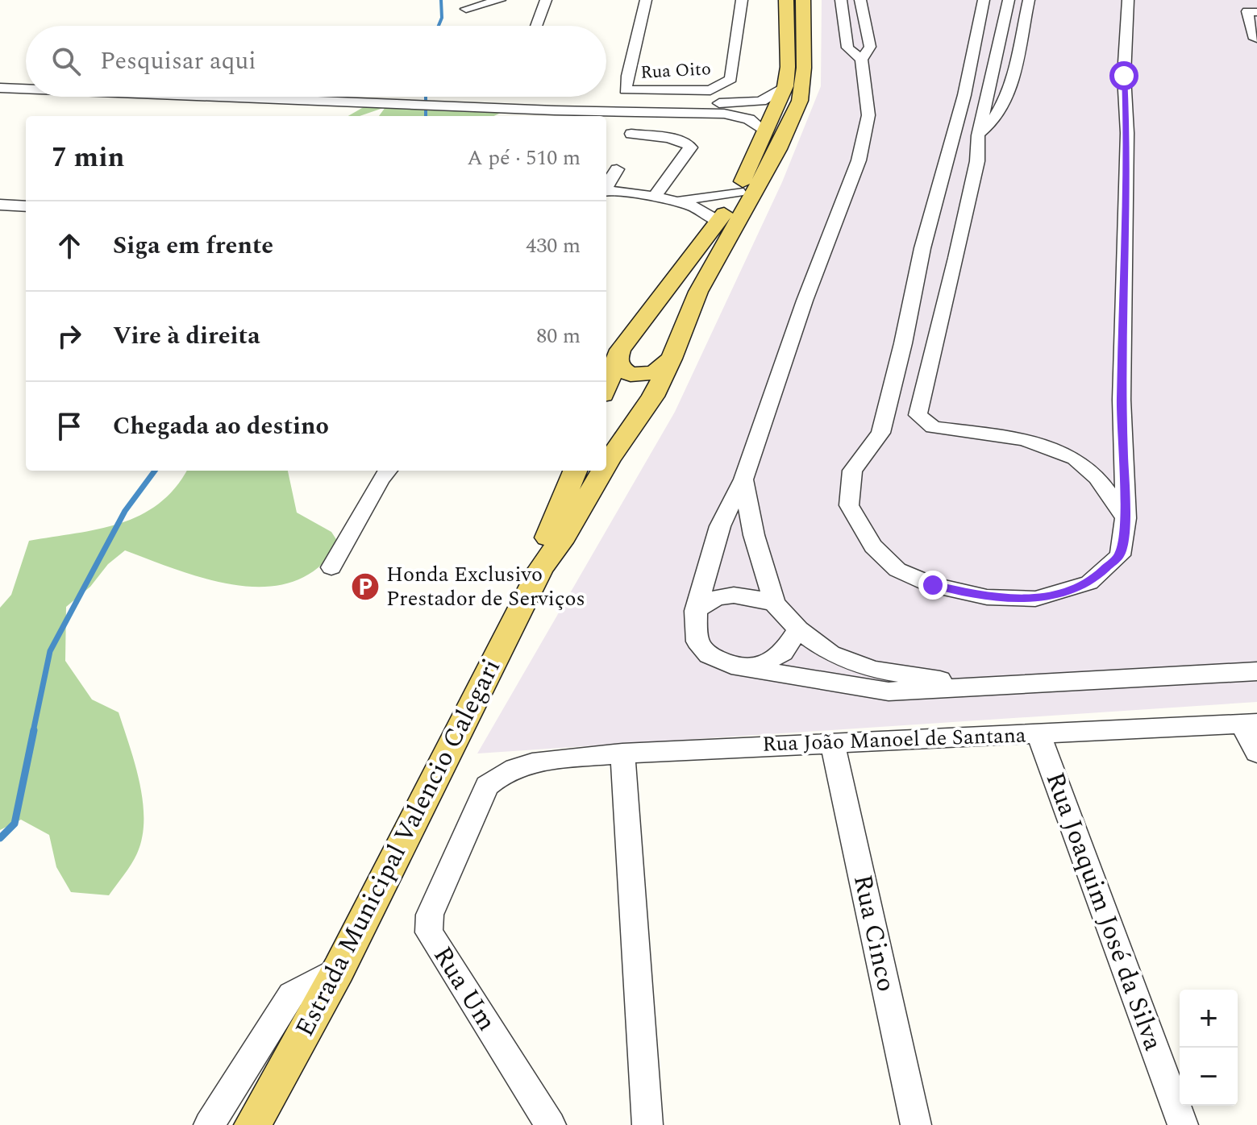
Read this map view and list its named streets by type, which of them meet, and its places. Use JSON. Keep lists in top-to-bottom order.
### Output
{
  "streets": {
    "main road": ["Estrada Municipal Valencio Calegari"],
    "street": [
      "Rua Oito",
      "Rua João Manoel de Santana",
      "Rua Joaquim José da Silva",
      "Rua Cinco",
      "Rua Um"
    ]
  },
  "crossings": [
    ["Rua João Manoel de Santana", "Rua Joaquim José da Silva"],
    ["Rua João Manoel de Santana", "Rua Cinco"],
    ["Rua João Manoel de Santana", "Rua Um"]
  ],
  "places": {
    "parking": ["Honda Exclusivo Prestador de Serviços"]
  },
  "page": {
    "search": "Pesquisar aqui",
    "heading": ["7 min", "A pé · 510 m"],
    "list": [
      ["Siga em frente", "430 m"],
      ["Vire à direita", "80 m"],
      "Chegada ao destino"
    ],
    "map_buttons": ["+", "−"]
  }
}
